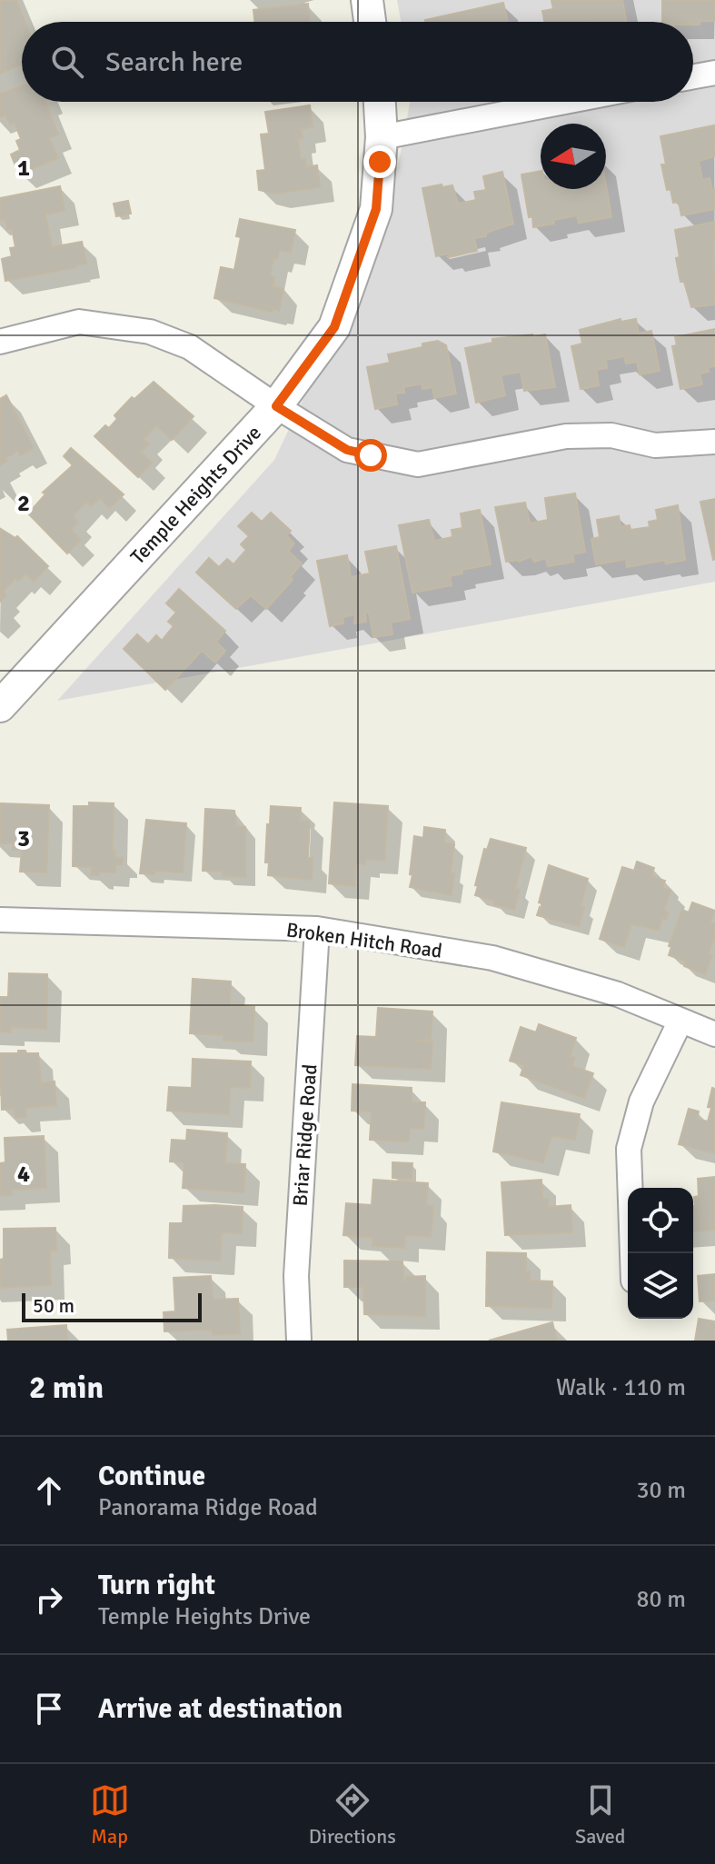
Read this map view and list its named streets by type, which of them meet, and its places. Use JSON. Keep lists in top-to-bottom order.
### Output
{
  "streets": {
    "street": ["Temple Heights Drive", "Broken Hitch Road", "Briar Ridge Road"]
  },
  "crossings": [
    ["Broken Hitch Road", "Briar Ridge Road"]
  ],
  "scale_bar": "50 m",
  "north": "left",
  "page": {
    "search": "Search here",
    "scale": "50 m",
    "heading": ["2 min", "Walk · 110 m"],
    "list": [
      ["Continue", "Panorama Ridge Road", "30 m"],
      ["Turn right", "Temple Heights Drive", "80 m"],
      "Arrive at destination"
    ],
    "nav": ["Map", "Directions", "Saved"]
  },
  "grid": {
    "rows": [
      "1",
      "2",
      "3",
      "4"
    ]
  }
}
